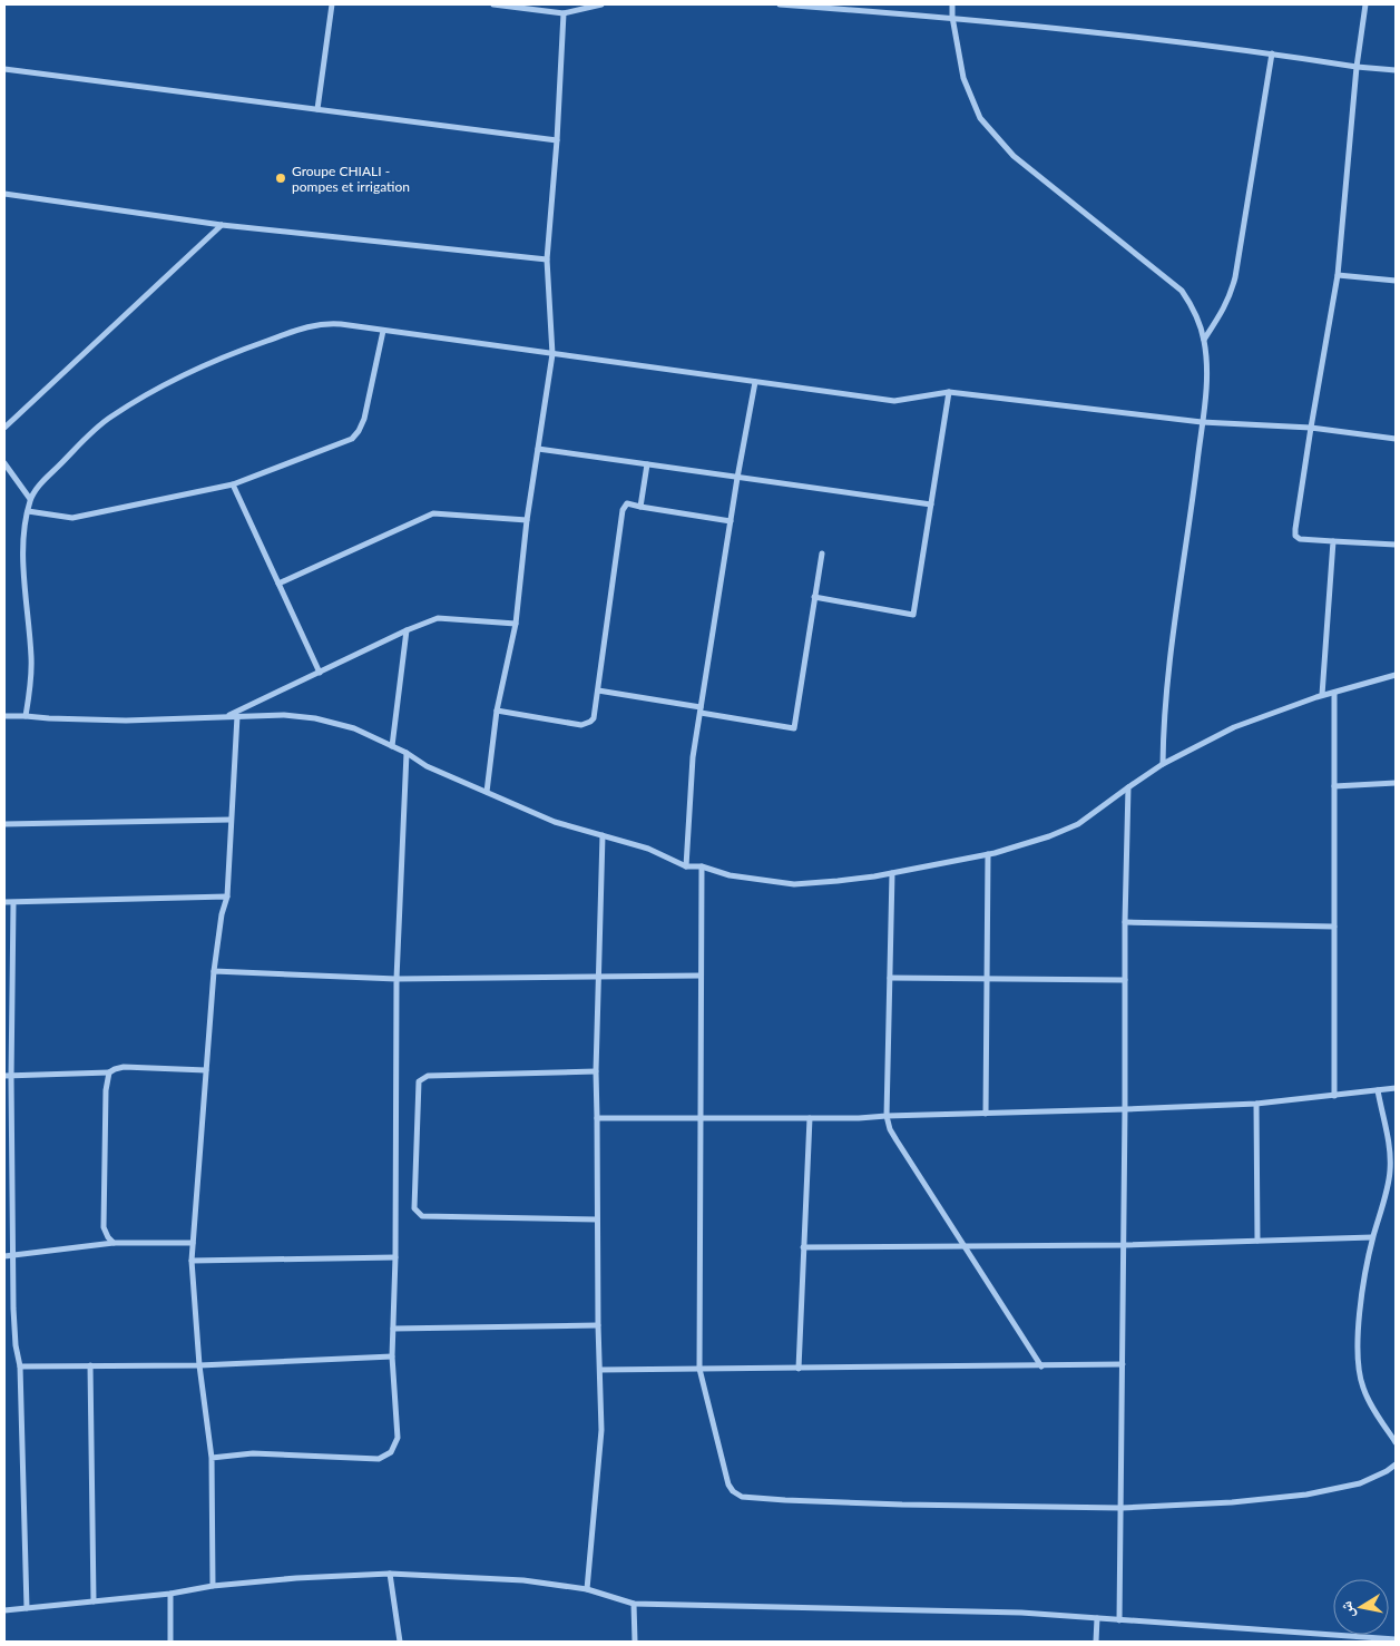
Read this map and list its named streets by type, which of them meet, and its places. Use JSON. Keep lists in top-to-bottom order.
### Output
{
  "places": ["Groupe CHIALI - pompes et irrigation"],
  "north": "left"
}
